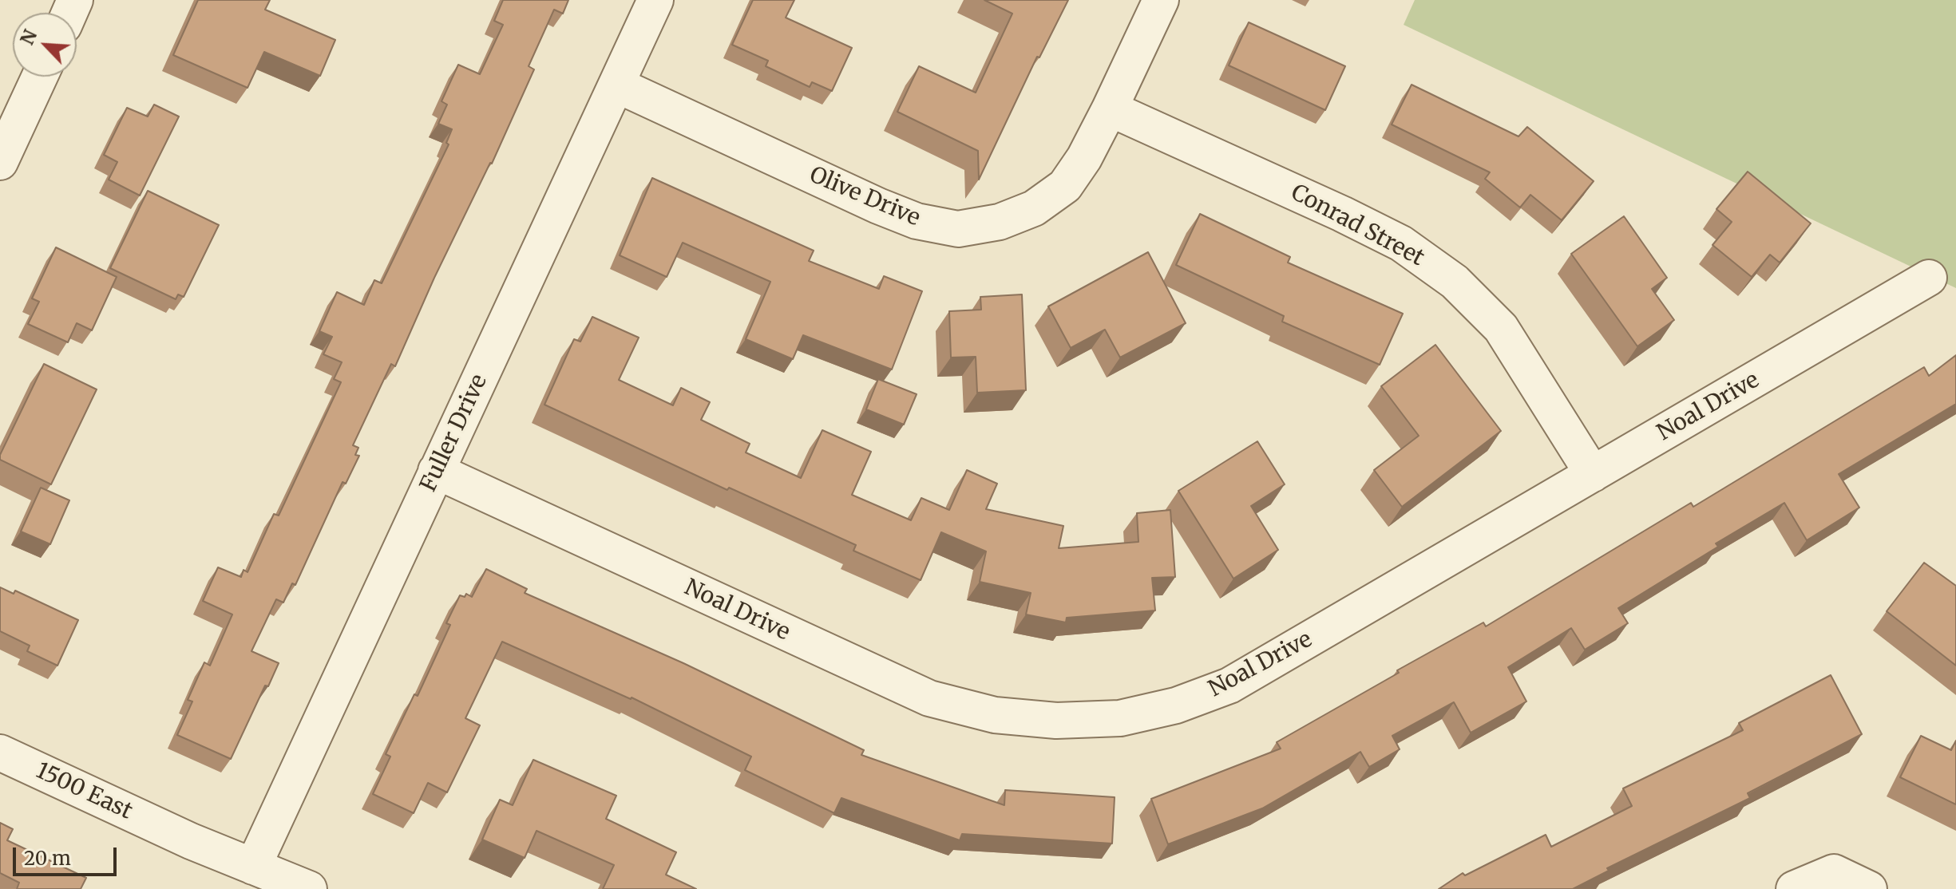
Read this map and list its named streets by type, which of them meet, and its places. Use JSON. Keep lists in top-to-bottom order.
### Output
{
  "streets": {
    "street": [
      "Olive Drive",
      "Conrad Street",
      "Noal Drive",
      "Fuller Drive",
      "1500 East"
    ]
  },
  "crossings": [
    ["Olive Drive", "Conrad Street"],
    ["Olive Drive", "Fuller Drive"],
    ["Conrad Street", "Noal Drive"],
    ["Noal Drive", "Fuller Drive"],
    ["Fuller Drive", "1500 East"]
  ],
  "scale_bar": "20 m",
  "north": "top left"
}
